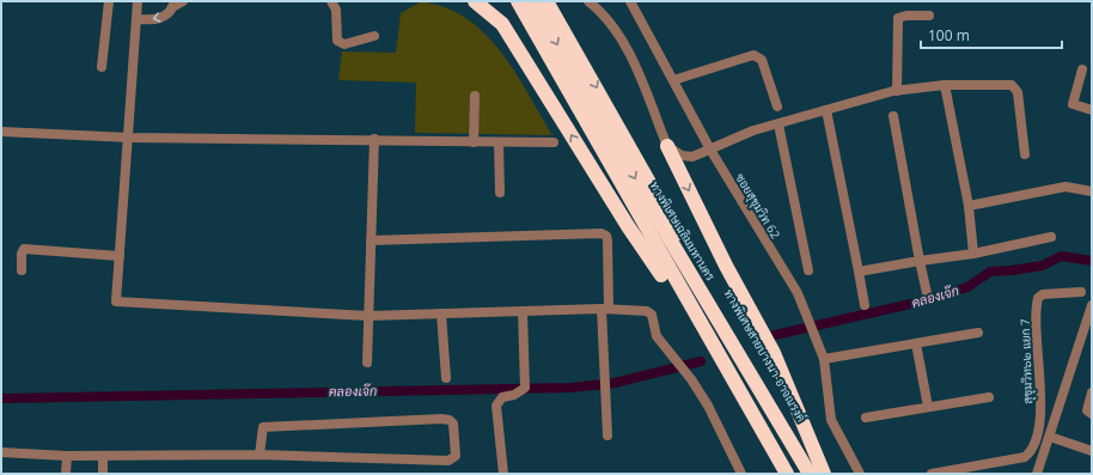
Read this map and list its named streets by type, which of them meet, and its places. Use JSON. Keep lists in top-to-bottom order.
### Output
{
  "streets": {
    "highway": ["ทางพิเศษเฉลิมมหานคร", "ทางพิเศษสายบางนา-อาจณรงค์"],
    "street": ["ซอยสุขุมวิท 62", "สุขุมวิท๖๒ แยก 7"]
  },
  "water": ["คลองเจ๊ก"],
  "scale_bar": "100 m"
}
